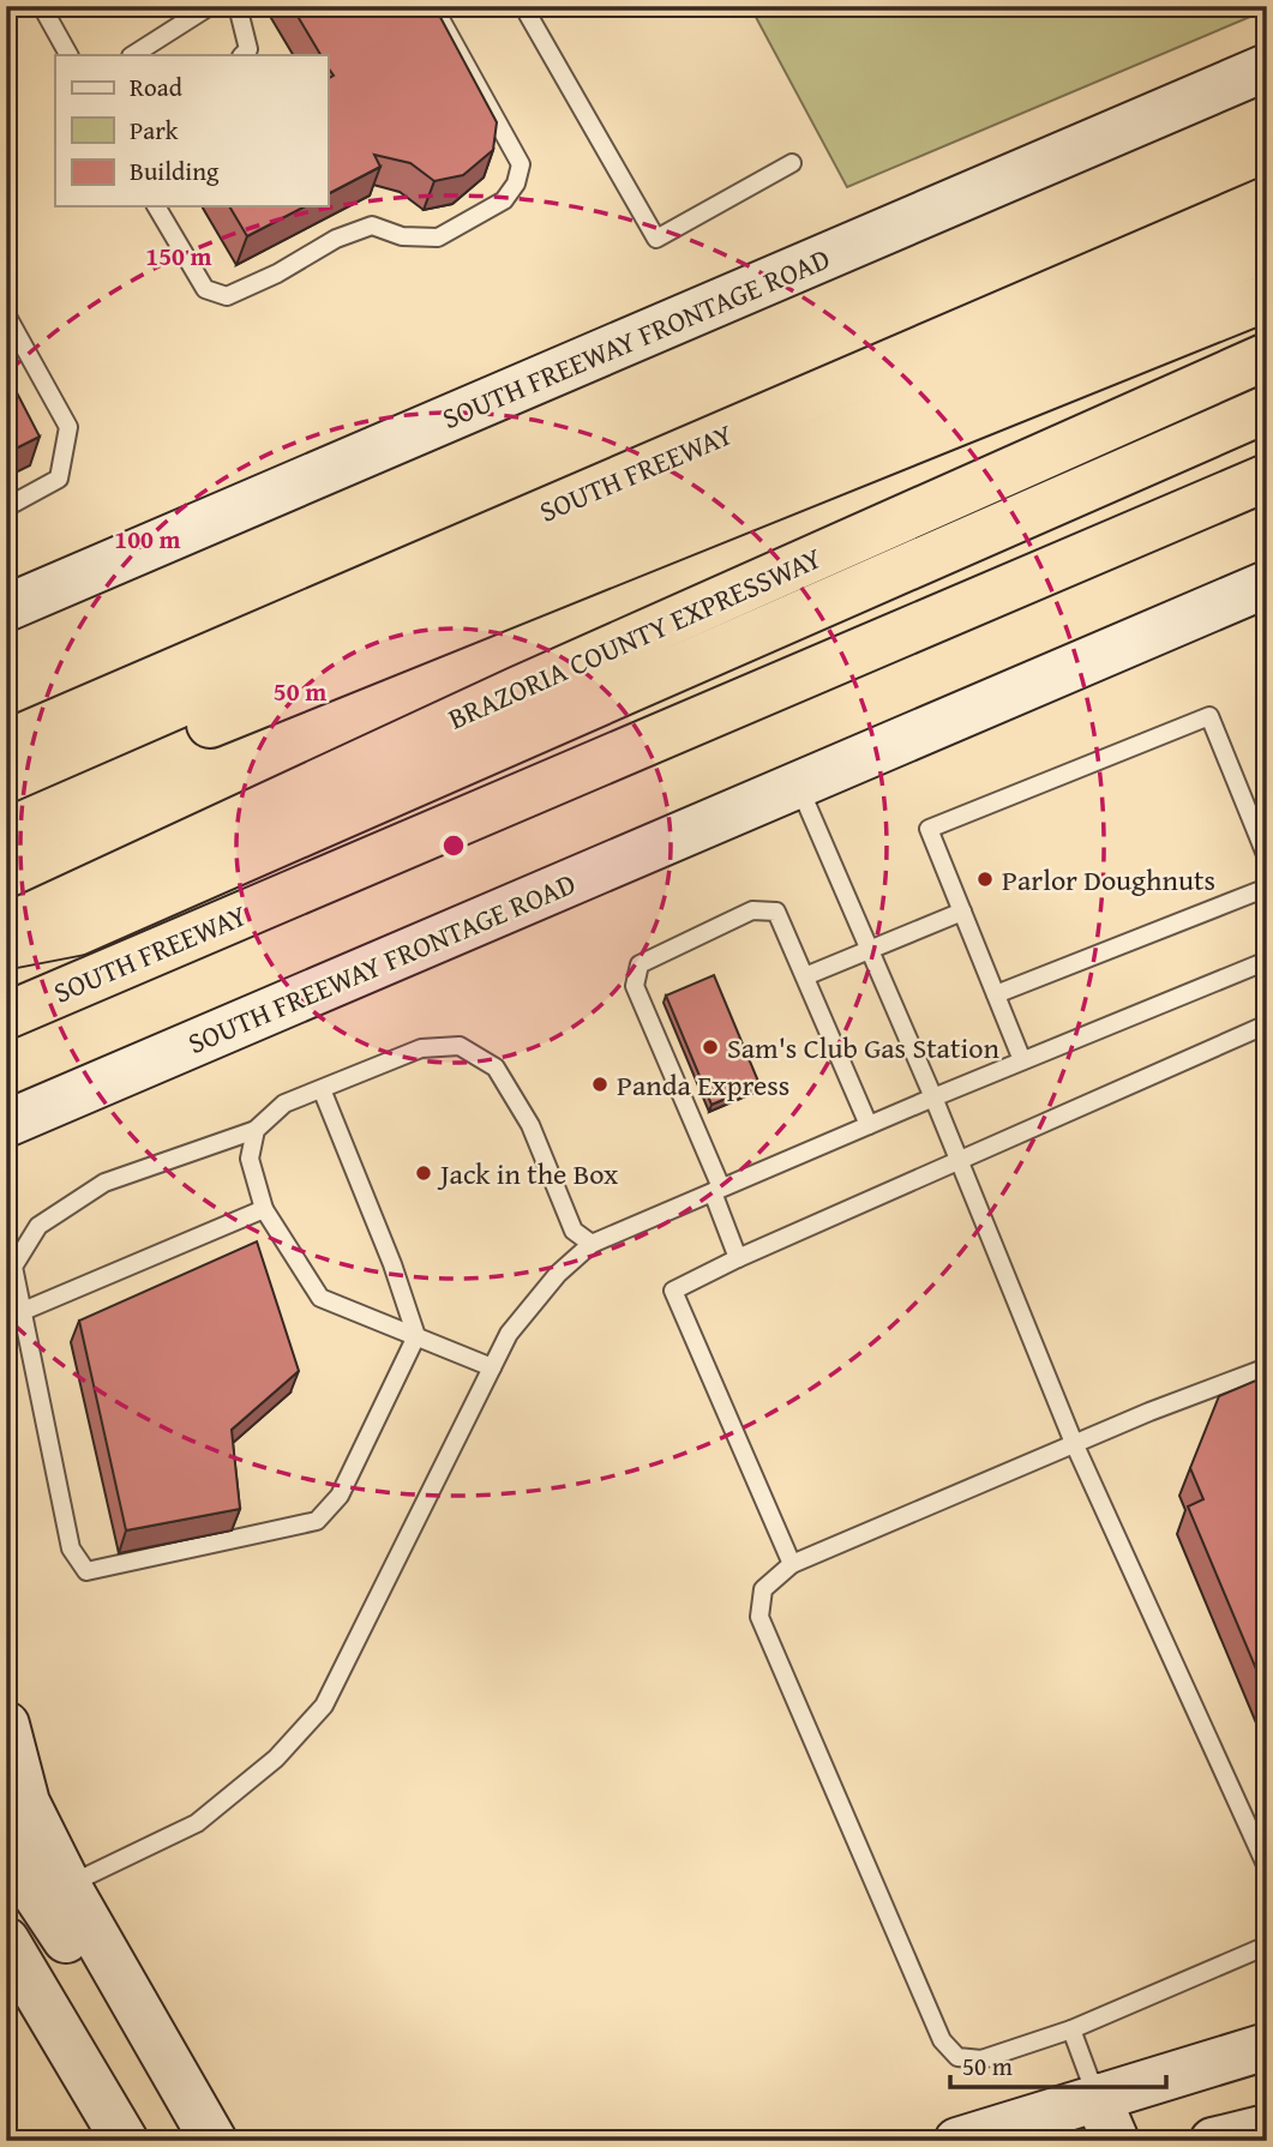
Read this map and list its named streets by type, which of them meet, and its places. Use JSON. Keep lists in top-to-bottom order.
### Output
{
  "streets": {
    "highway": ["SOUTH FREEWAY", "BRAZORIA COUNTY EXPRESSWAY"],
    "main road": ["SOUTH FREEWAY FRONTAGE ROAD"]
  },
  "places": [
    "Parlor Doughnuts",
    "Sam's Club Gas Station",
    "Panda Express",
    "Jack in the Box"
  ],
  "legend": ["Road", "Park", "Building"],
  "scale_bar": "50 m",
  "rings": ["150 m", "100 m", "50 m"]
}
